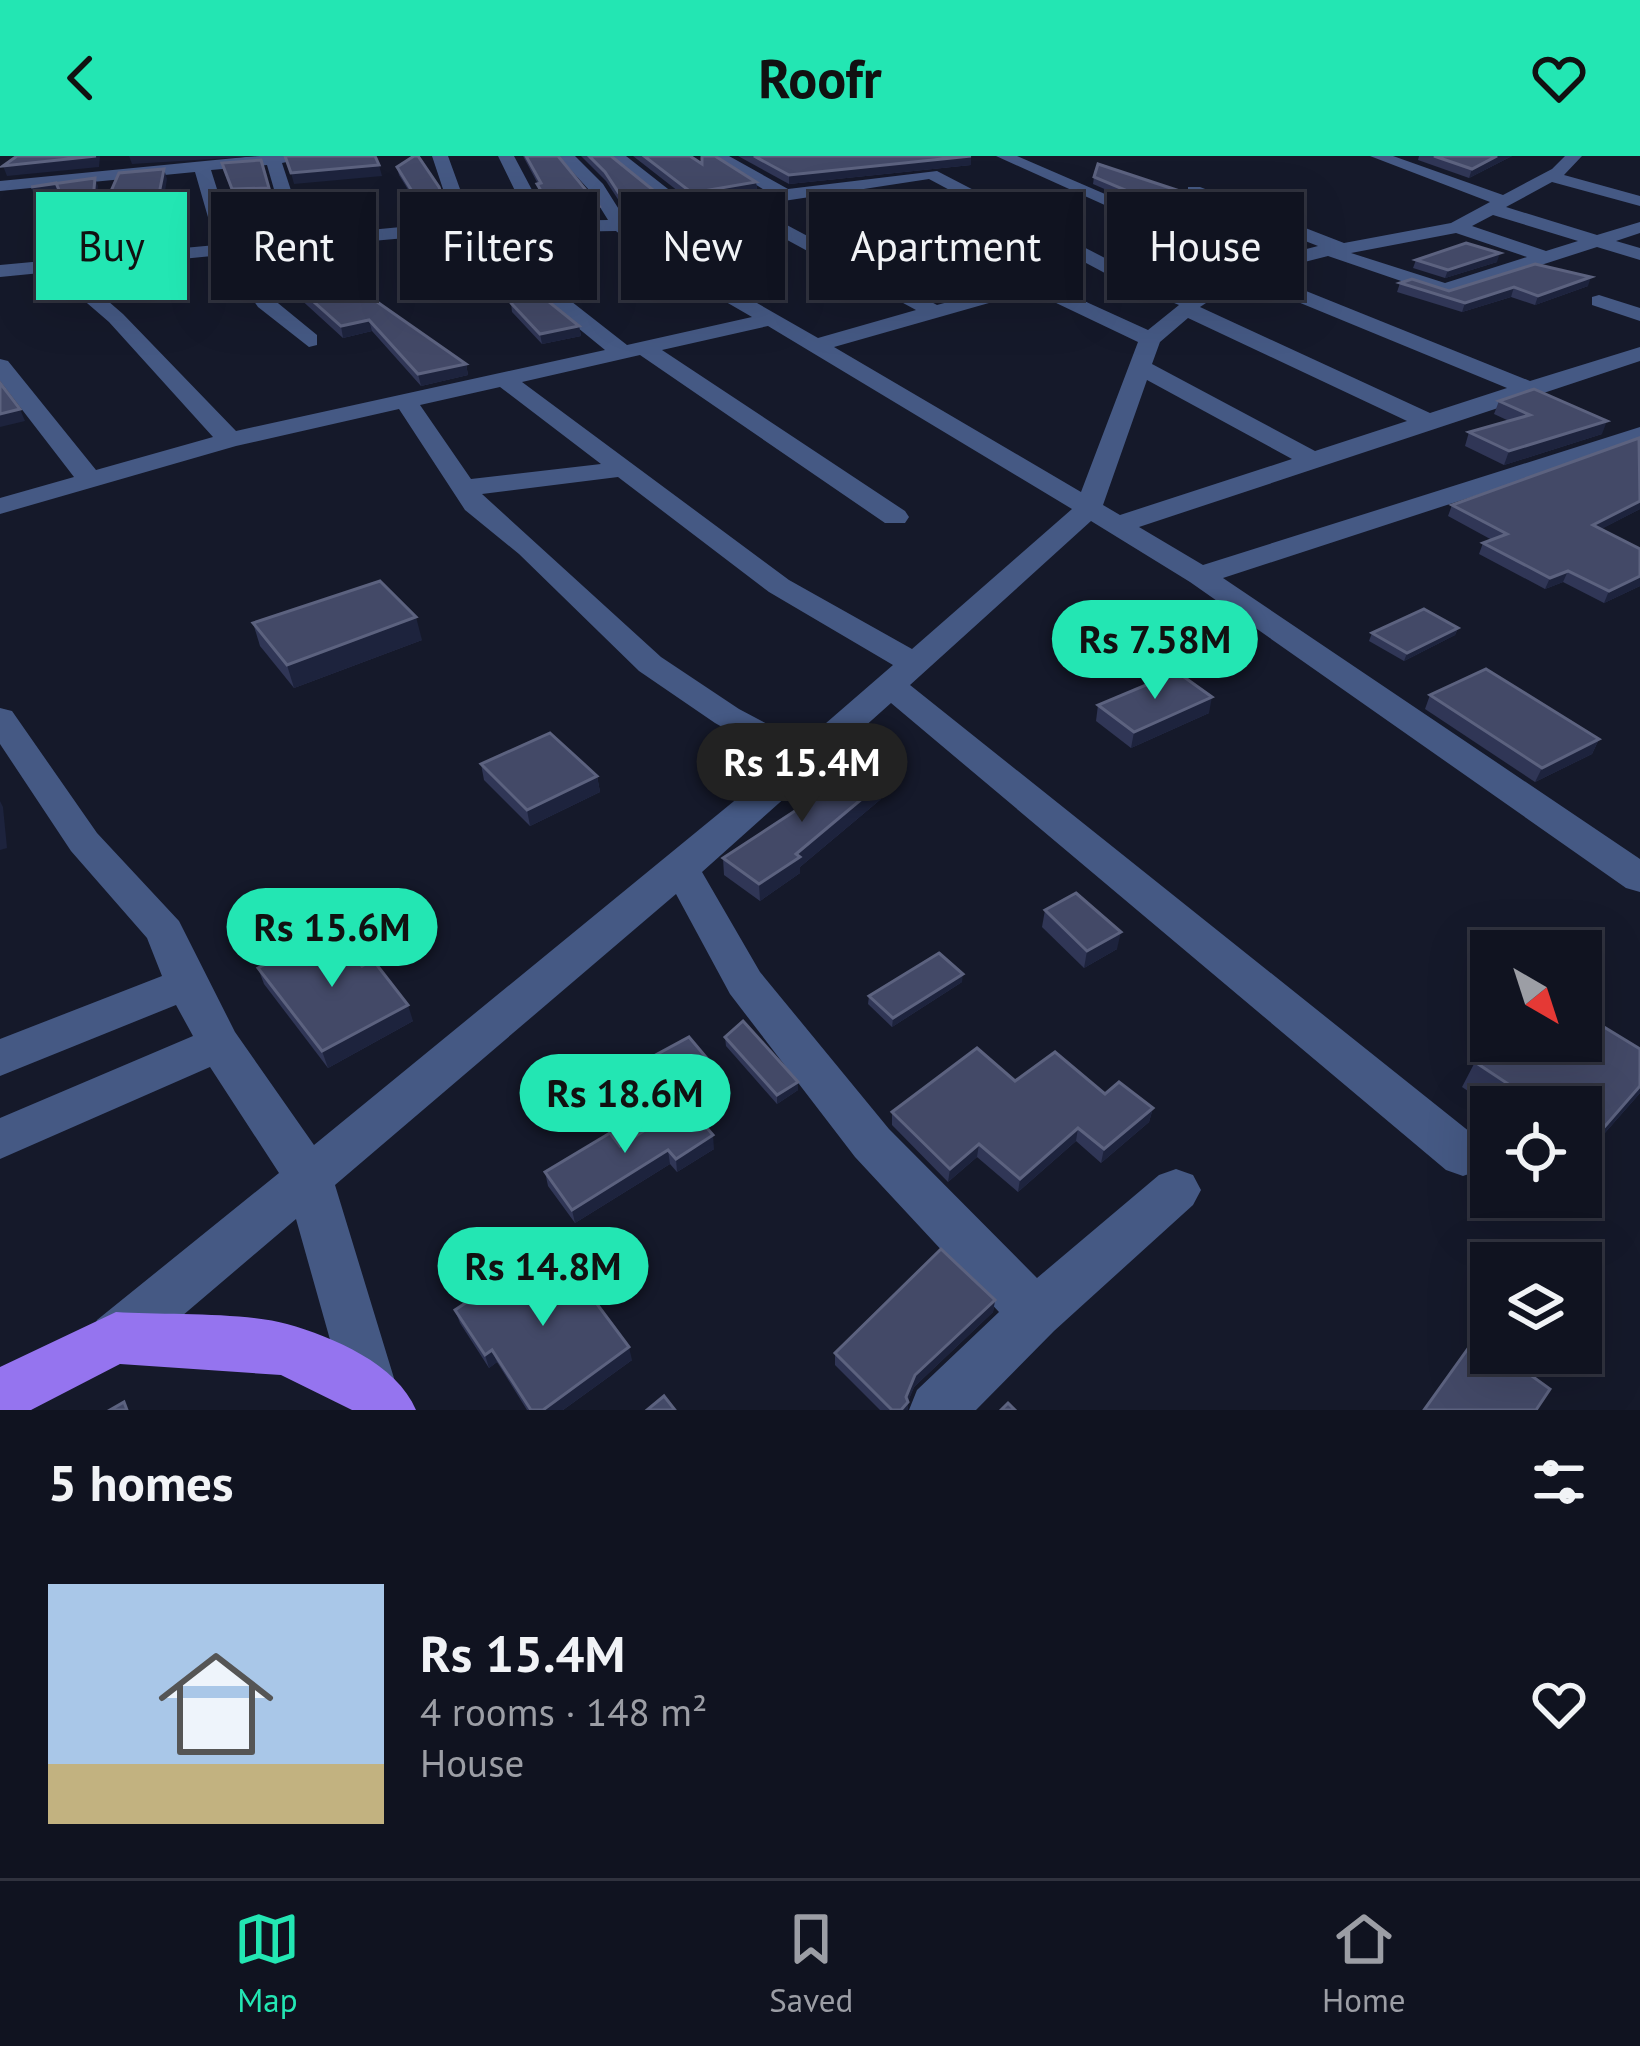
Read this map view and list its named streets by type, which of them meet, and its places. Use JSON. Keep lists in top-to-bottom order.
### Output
{
  "north": "bottom right",
  "page": {
    "header": "Roofr",
    "chip": [
      "Buy",
      "Rent",
      "Filters",
      "New",
      "Apartment",
      "House"
    ],
    "price": [
      "Rs 7.58M",
      "Rs 15.4M",
      "Rs 15.6M",
      "Rs 18.6M",
      "Rs 14.8M"
    ],
    "heading": "5 homes",
    "list": [
      {
        "name": "Rs 15.4M",
        "note": "4 rooms · 148 m² · House"
      }
    ],
    "tabs": ["Map", "Saved", "Home"]
  }
}
